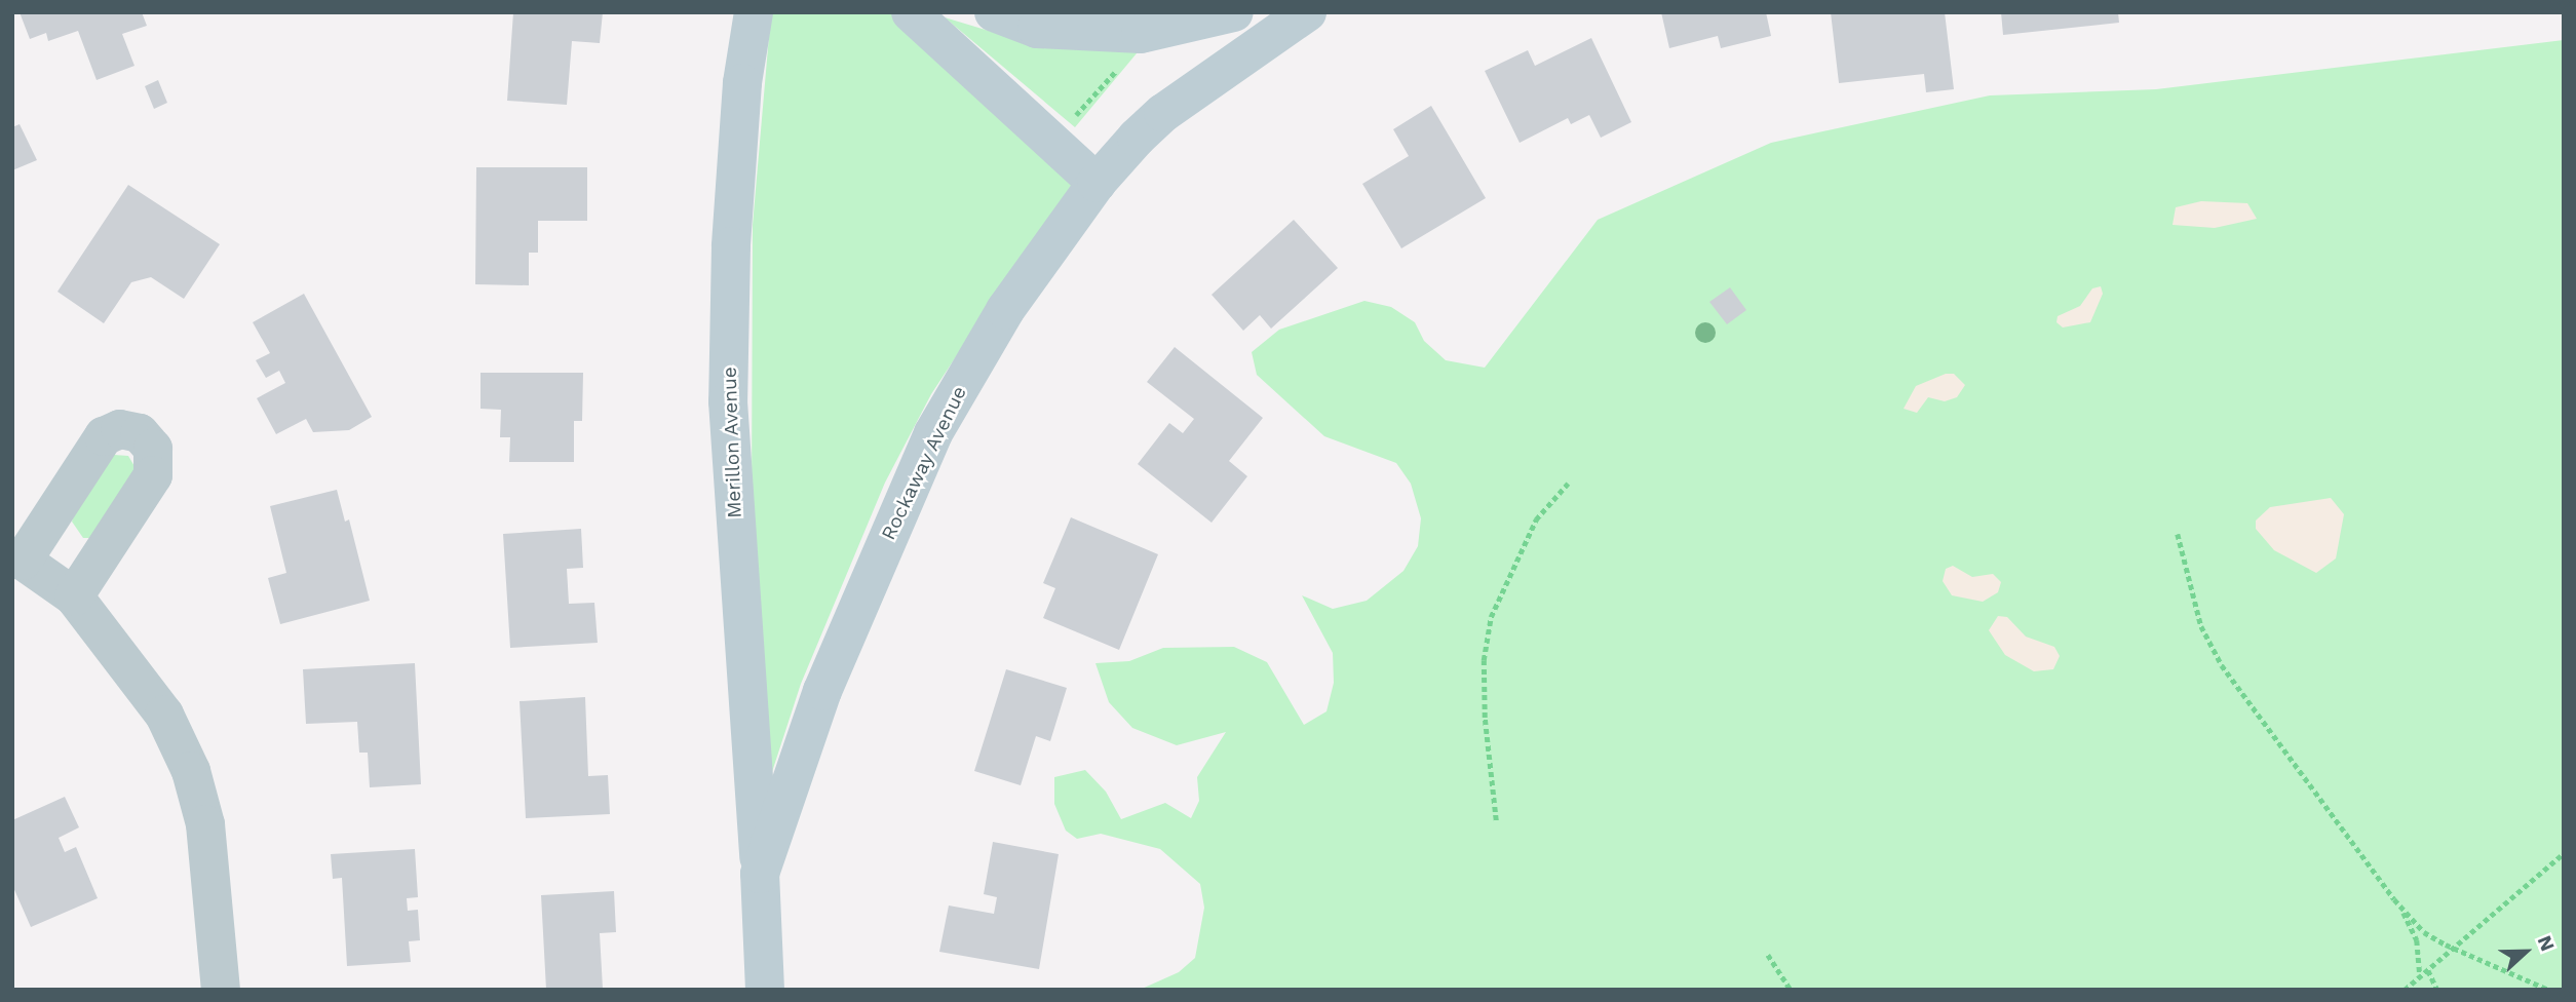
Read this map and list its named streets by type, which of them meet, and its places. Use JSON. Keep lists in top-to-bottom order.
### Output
{
  "streets": {
    "street": ["Merillon Avenue", "Rockaway Avenue"]
  },
  "crossings": [
    ["Merillon Avenue", "Rockaway Avenue"]
  ],
  "north": "right"
}
